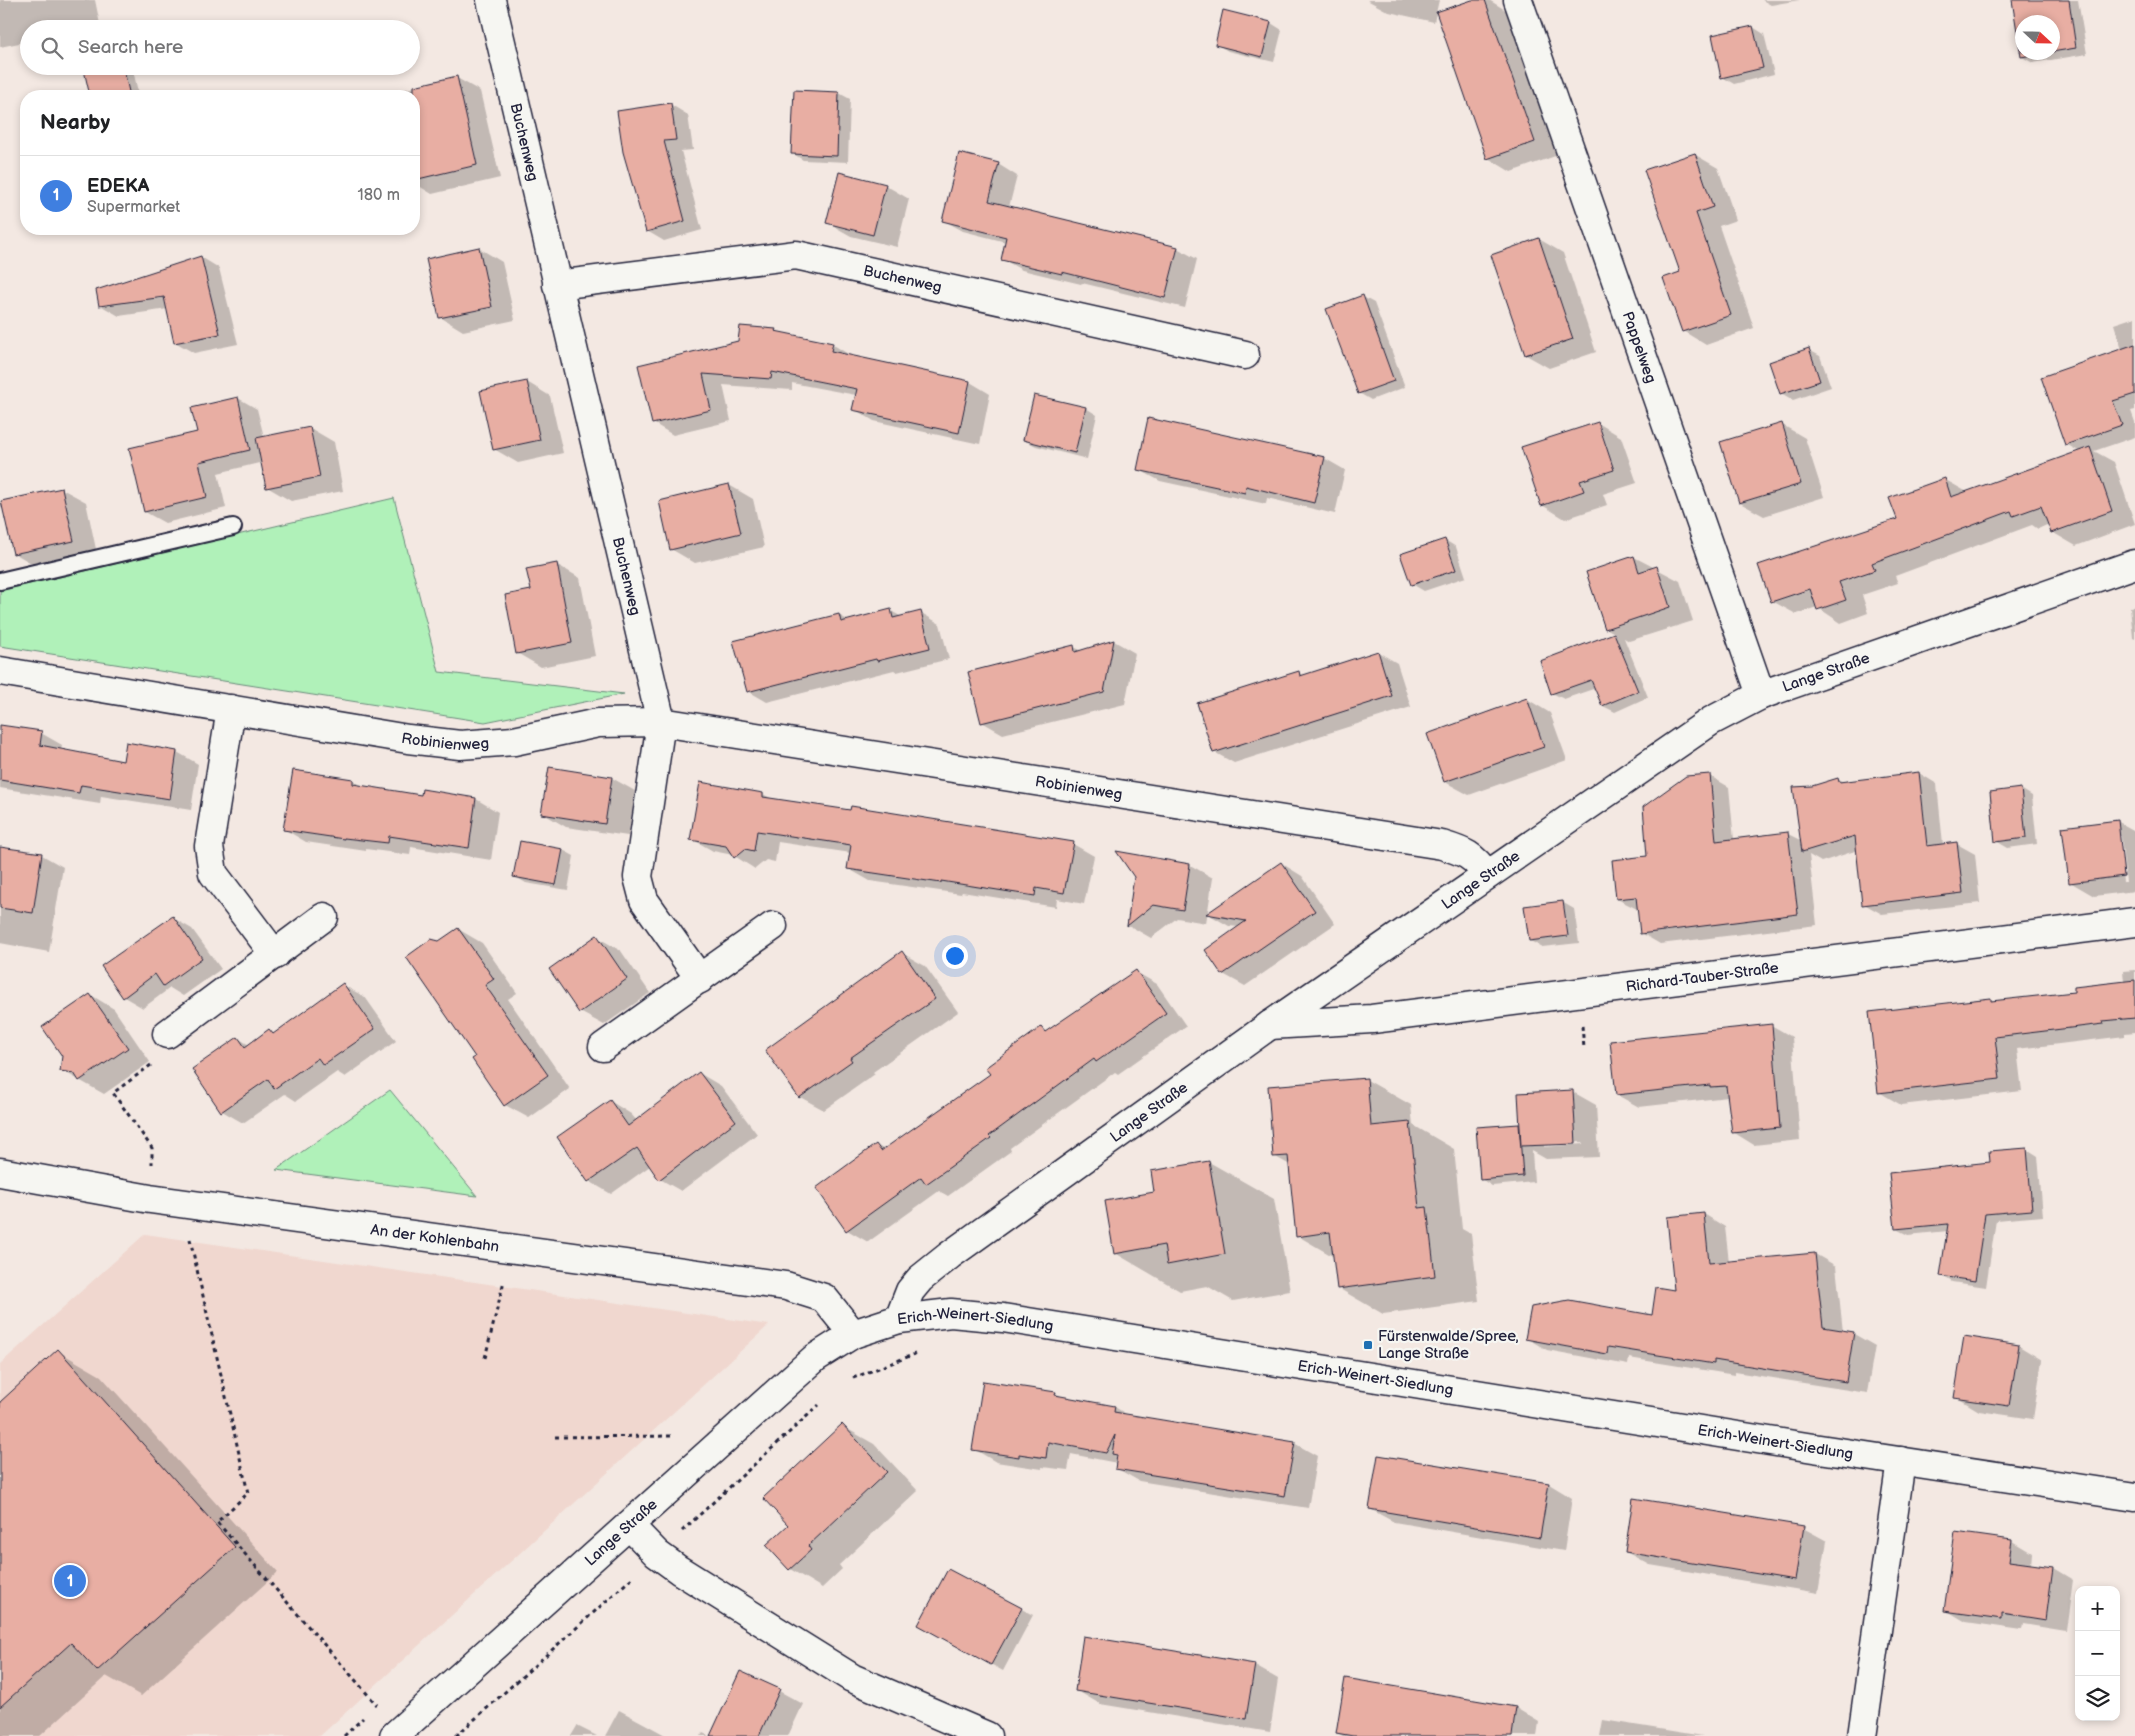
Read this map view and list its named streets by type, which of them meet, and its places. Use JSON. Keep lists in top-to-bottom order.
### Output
{
  "streets": {
    "street": [
      "Buchenweg",
      "Pappelweg",
      "Lange Straße",
      "Robinienweg",
      "Richard-Tauber-Straße",
      "An der Kohlenbahn",
      "Erich-Weinert-Siedlung"
    ]
  },
  "crossings": [
    ["Buchenweg", "Robinienweg"],
    ["Pappelweg", "Lange Straße"],
    ["Lange Straße", "Robinienweg"],
    ["Lange Straße", "Richard-Tauber-Straße"],
    ["Lange Straße", "An der Kohlenbahn"],
    ["Lange Straße", "Erich-Weinert-Siedlung"],
    ["An der Kohlenbahn", "Erich-Weinert-Siedlung"]
  ],
  "places": {
    "transit": ["Fürstenwalde/Spree, Lange Straße"]
  },
  "north": "right",
  "page": {
    "search": "Search here",
    "heading": "Nearby",
    "list": [
      {
        "mark": "1",
        "name": "EDEKA",
        "note": "Supermarket",
        "value": "180 m"
      }
    ],
    "pins": "1",
    "map_buttons": ["+", "−"]
  }
}
